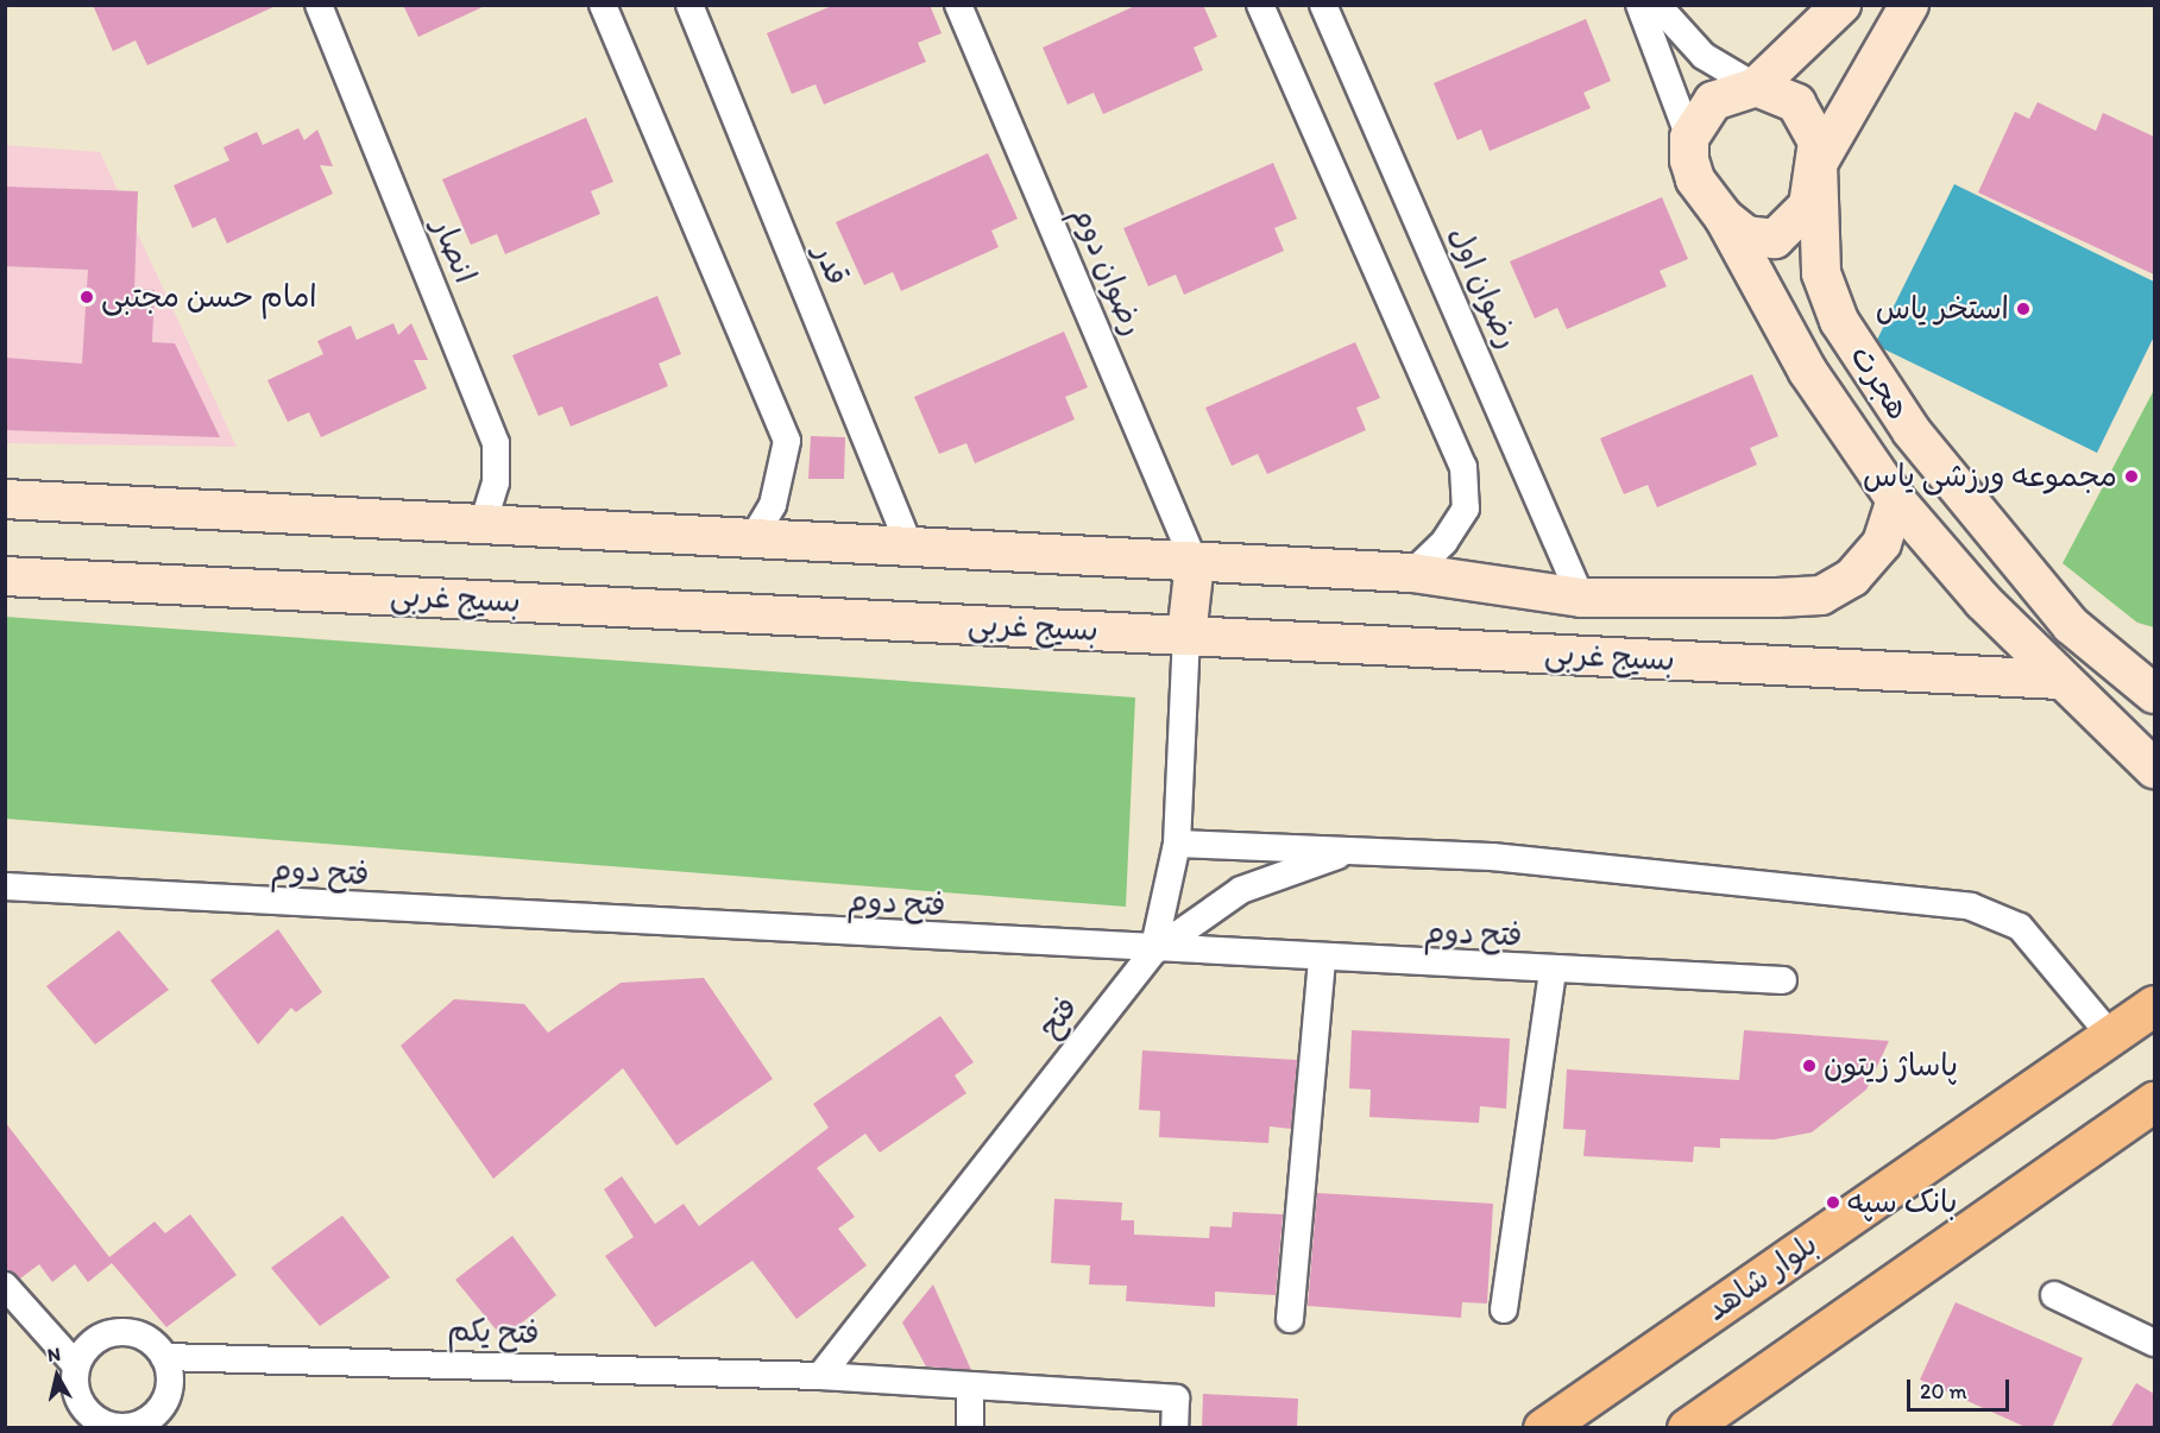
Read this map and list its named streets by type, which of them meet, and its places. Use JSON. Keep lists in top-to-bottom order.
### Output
{
  "streets": {
    "main road": ["هجرت", "بسیج غربی", "بلوار شاهد"],
    "street": [
      "انصار",
      "قدر",
      "رضوان دوم",
      "رضوان اول",
      "فتح دوم",
      "فتح",
      "فتح یکم"
    ]
  },
  "crossings": [
    ["انصار", "بسیج غربی"],
    ["قدر", "بسیج غربی"],
    ["رضوان دوم", "بسیج غربی"],
    ["رضوان اول", "بسیج غربی"],
    ["هجرت", "بسیج غربی"],
    ["بسیج غربی", "فتح"],
    ["فتح دوم", "فتح"],
    ["فتح", "فتح یکم"]
  ],
  "places": [
    "امام حسن مجتبی",
    "استخر یاس",
    "مجموعه ورزشی یاس",
    "پاساژ زیتون",
    "بانک سپه"
  ],
  "scale_bar": "20 m",
  "north": "top"
}
